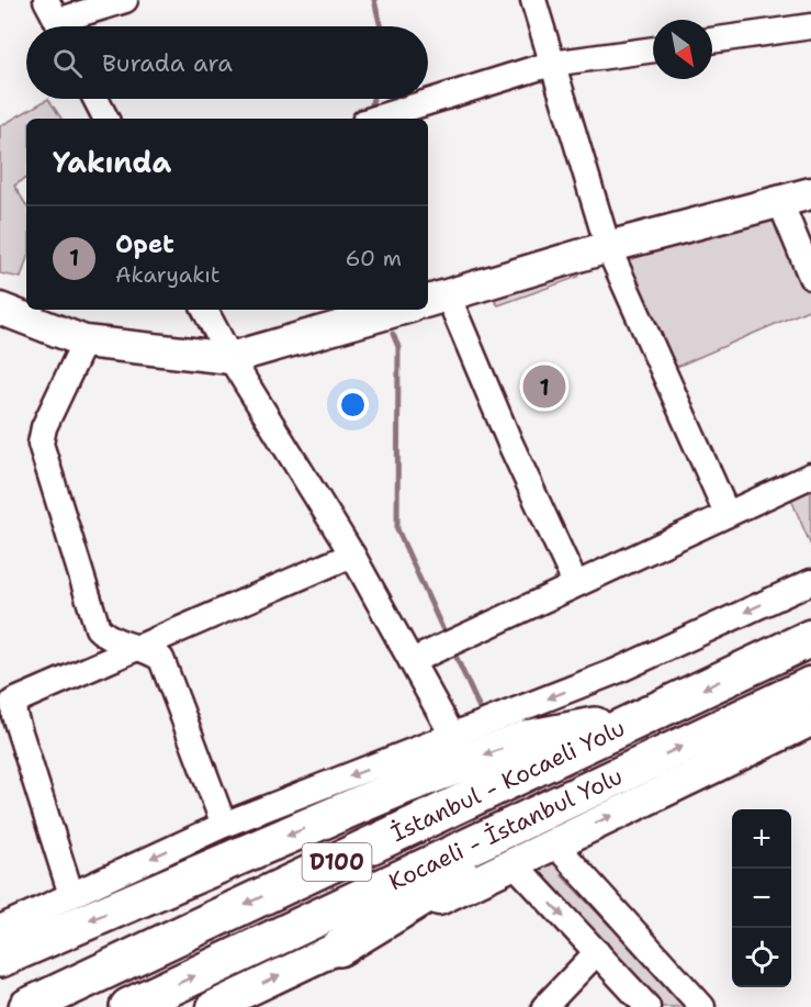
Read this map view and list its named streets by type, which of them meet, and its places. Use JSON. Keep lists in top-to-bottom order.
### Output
{
  "streets": {
    "highway": ["İstanbul - Kocaeli Yolu", "Kocaeli - İstanbul Yolu", "D100"]
  },
  "north": "bottom right",
  "page": {
    "search": "Burada ara",
    "heading": "Yakında",
    "list": [
      {
        "mark": "1",
        "name": "Opet",
        "note": "Akaryakıt",
        "value": "60 m"
      }
    ],
    "pins": "1",
    "map_buttons": ["+", "−"]
  }
}
